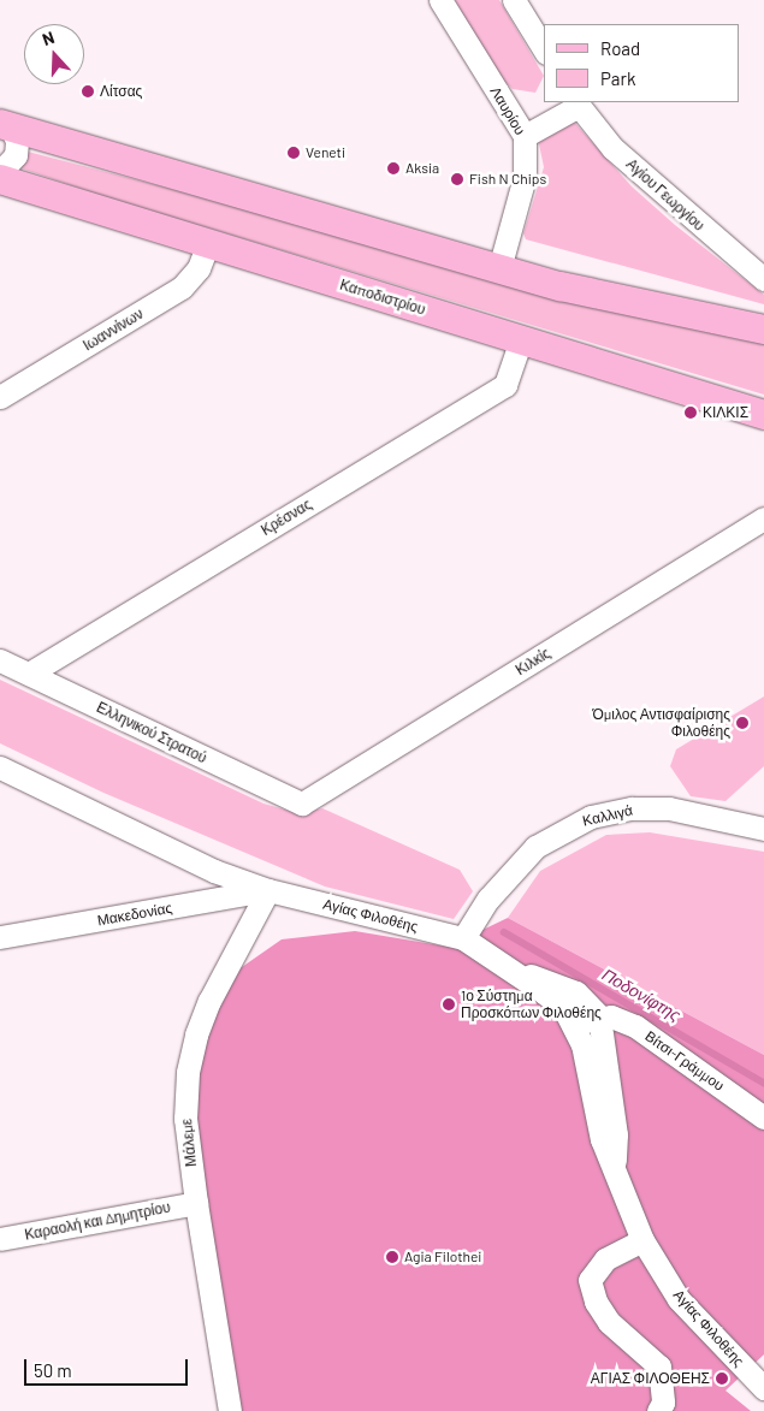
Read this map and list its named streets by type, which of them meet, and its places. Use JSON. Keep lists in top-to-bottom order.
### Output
{
  "streets": {
    "main road": ["Καποδιστρίου"],
    "street": [
      "Λαυρίου",
      "Αγίου Γεωργίου",
      "Ιωαννίνων",
      "Κρέσνας",
      "Κιλκίς",
      "Ελληνικού Στρατού",
      "Καλλιγά",
      "Μακεδονίας",
      "Αγίας Φιλοθέης",
      "Βίτσι-Γράμμου",
      "Μάλεμε",
      "Καραολή και Δημητρίου"
    ]
  },
  "crossings": [
    ["Καποδιστρίου", "Ιωαννίνων"],
    ["Καποδιστρίου", "Κρέσνας"],
    ["Κρέσνας", "Ελληνικού Στρατού"],
    ["Κιλκίς", "Ελληνικού Στρατού"],
    ["Καλλιγά", "Αγίας Φιλοθέης"],
    ["Μακεδονίας", "Αγίας Φιλοθέης"],
    ["Μακεδονίας", "Μάλεμε"],
    ["Αγίας Φιλοθέης", "Βίτσι-Γράμμου"],
    ["Αγίας Φιλοθέης", "Μάλεμε"],
    ["Μάλεμε", "Καραολή και Δημητρίου"]
  ],
  "water": ["Ποδονίφτης"],
  "places": [
    "Λίτσας",
    "Veneti",
    "Aksia",
    "Fish N Chips",
    "ΚΙΛΚΙΣ",
    "Όμιλος Αντισφαίρισης Φιλοθέης",
    "1ο Σύστημα Προσκόπων Φιλοθέης",
    "Agia Filothei",
    "ΑΓΙΑΣ ΦΙΛΟΘΕΗΣ"
  ],
  "legend": ["Road", "Park"],
  "scale_bar": "50 m",
  "north": "top"
}
